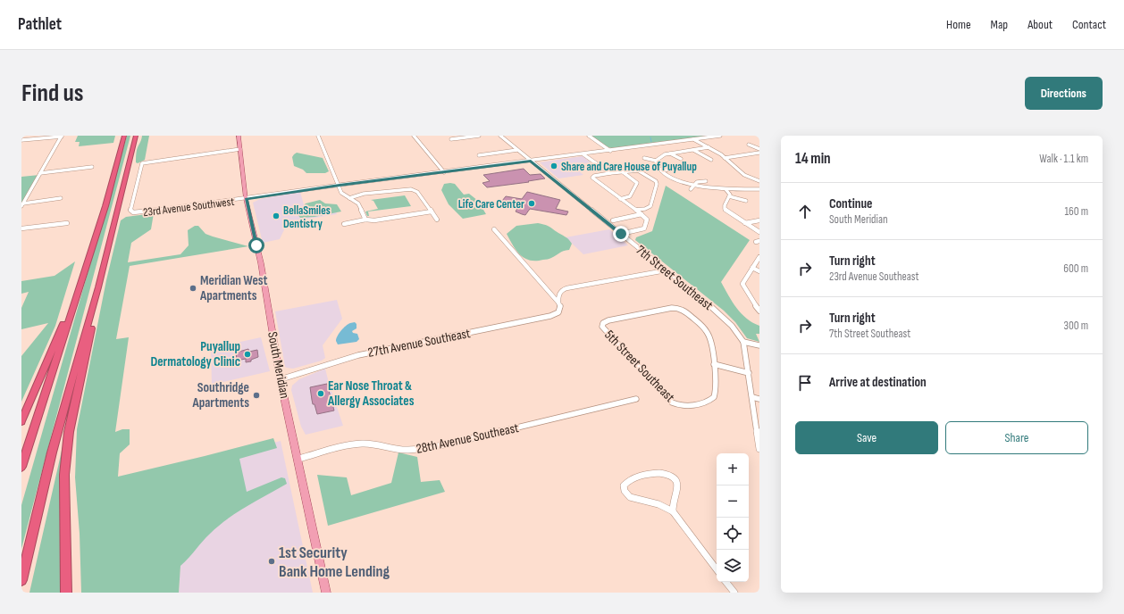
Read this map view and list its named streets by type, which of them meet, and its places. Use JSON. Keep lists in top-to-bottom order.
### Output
{
  "streets": {
    "main road": ["South Meridian"],
    "street": [
      "23rd Avenue Southwest",
      "7th Street Southeast",
      "27th Avenue Southeast",
      "5th Street Southeast",
      "28th Avenue Southeast"
    ]
  },
  "crossings": [
    ["23rd Avenue Southwest", "7th Street Southeast"],
    ["23rd Avenue Southwest", "South Meridian"],
    ["27th Avenue Southeast", "South Meridian"],
    ["South Meridian", "28th Avenue Southeast"]
  ],
  "places": [
    "Share and Care House of Puyallup",
    "Life Care Center",
    "BellaSmiles Dentistry",
    "Meridian West Apartments",
    "Puyallup Dermatology Clinic",
    "Ear Nose Throat & Allergy Associates",
    "Southridge Apartments",
    "1st Security Bank Home Lending"
  ],
  "page": {
    "header": "Pathlet",
    "nav": [
      "Home",
      "Map",
      "About",
      "Contact"
    ],
    "buttons": [
      "Directions",
      ["Save", "Share"]
    ],
    "title": "Find us",
    "heading": ["14 min", "Walk · 1.1 km"],
    "list": [
      ["Continue", "South Meridian", "160 m"],
      ["Turn right", "23rd Avenue Southeast", "600 m"],
      ["Turn right", "7th Street Southeast", "300 m"],
      "Arrive at destination"
    ],
    "map_buttons": ["+", "−"]
  }
}
